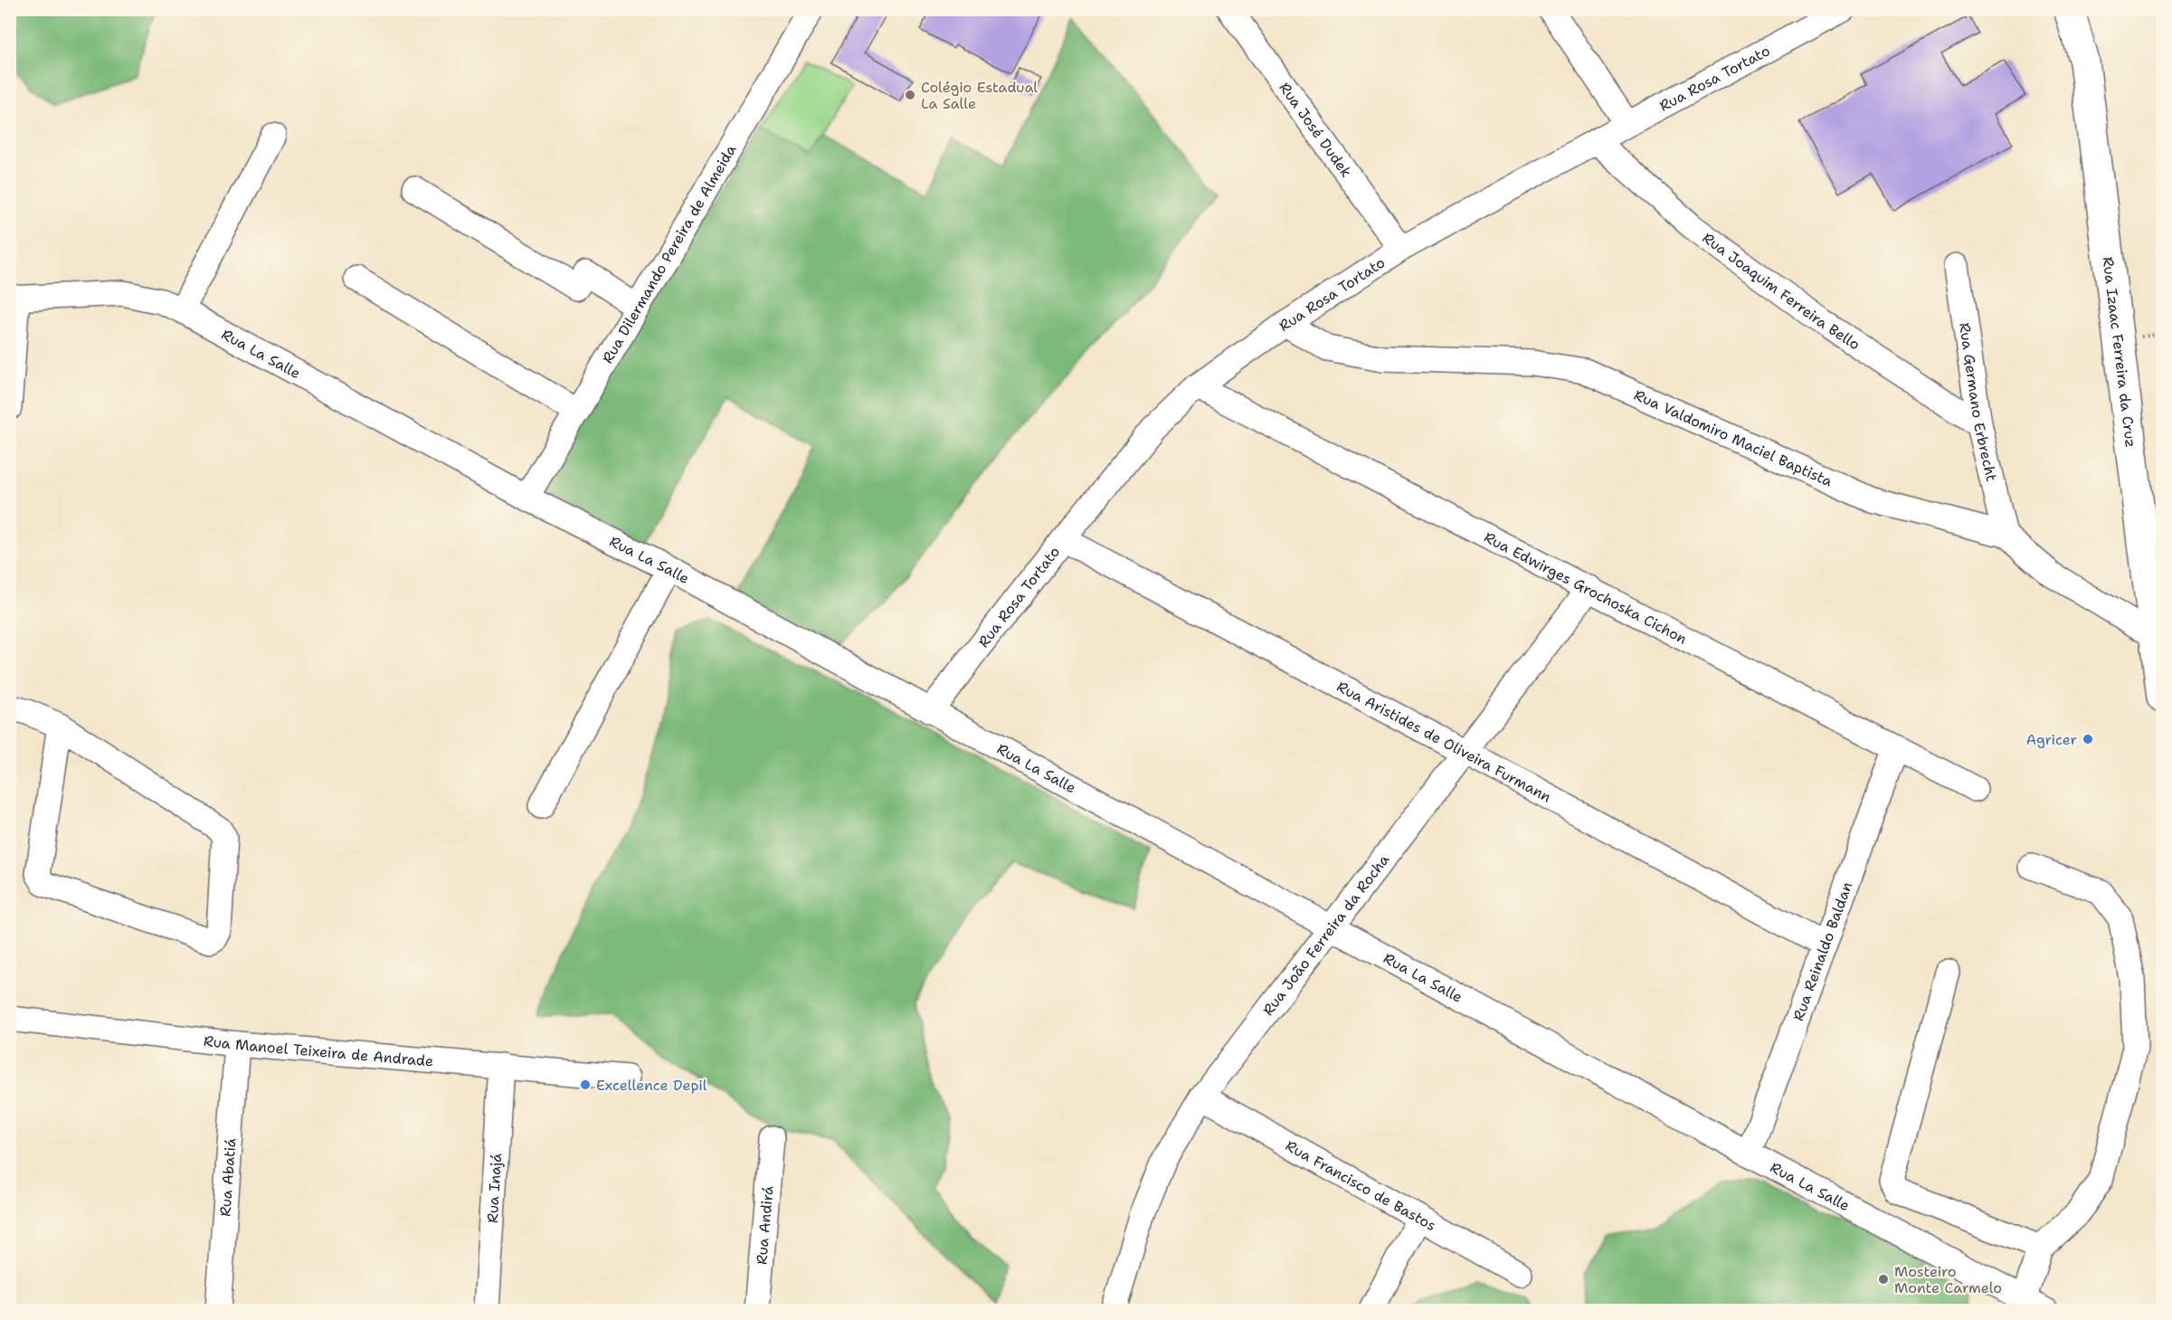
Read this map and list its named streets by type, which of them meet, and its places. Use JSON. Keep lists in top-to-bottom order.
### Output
{
  "streets": {
    "main road": ["Rua Izaac Ferreira da Cruz"],
    "street": [
      "Rua Rosa Tortato",
      "Rua José Dudek",
      "Rua Dilermando Pereira de Almeida",
      "Rua Joaquim Ferreira Bello",
      "Rua La Salle",
      "Rua Germano Erbrecht",
      "Rua Valdomiro Maciel Baptista",
      "Rua Edwirges Grochoska Cichon",
      "Rua Aristides de Oliveira Furmann",
      "Rua João Ferreira da Rocha",
      "Rua Reinaldo Baldan",
      "Rua Manoel Teixeira de Andrade",
      "Rua Abatiá",
      "Rua Francisco de Bastos",
      "Rua Inajá",
      "Rua Andirá"
    ]
  },
  "crossings": [
    ["Rua Rosa Tortato", "Rua José Dudek"],
    ["Rua Rosa Tortato", "Rua Joaquim Ferreira Bello"],
    ["Rua Rosa Tortato", "Rua La Salle"],
    ["Rua Rosa Tortato", "Rua Valdomiro Maciel Baptista"],
    ["Rua Rosa Tortato", "Rua Edwirges Grochoska Cichon"],
    ["Rua Rosa Tortato", "Rua Aristides de Oliveira Furmann"],
    ["Rua Dilermando Pereira de Almeida", "Rua La Salle"],
    ["Rua Joaquim Ferreira Bello", "Rua Germano Erbrecht"],
    ["Rua Izaac Ferreira da Cruz", "Rua Valdomiro Maciel Baptista"],
    ["Rua La Salle", "Rua João Ferreira da Rocha"],
    ["Rua La Salle", "Rua Reinaldo Baldan"],
    ["Rua Germano Erbrecht", "Rua Valdomiro Maciel Baptista"],
    ["Rua Edwirges Grochoska Cichon", "Rua João Ferreira da Rocha"],
    ["Rua Edwirges Grochoska Cichon", "Rua Reinaldo Baldan"],
    ["Rua Aristides de Oliveira Furmann", "Rua João Ferreira da Rocha"],
    ["Rua Aristides de Oliveira Furmann", "Rua Reinaldo Baldan"],
    ["Rua João Ferreira da Rocha", "Rua Francisco de Bastos"],
    ["Rua Manoel Teixeira de Andrade", "Rua Abatiá"],
    ["Rua Manoel Teixeira de Andrade", "Rua Inajá"]
  ],
  "places": [
    "Colégio Estadual La Salle",
    "Agricer",
    "Excellence Depil",
    "Mosteiro Monte Carmelo"
  ]
}
